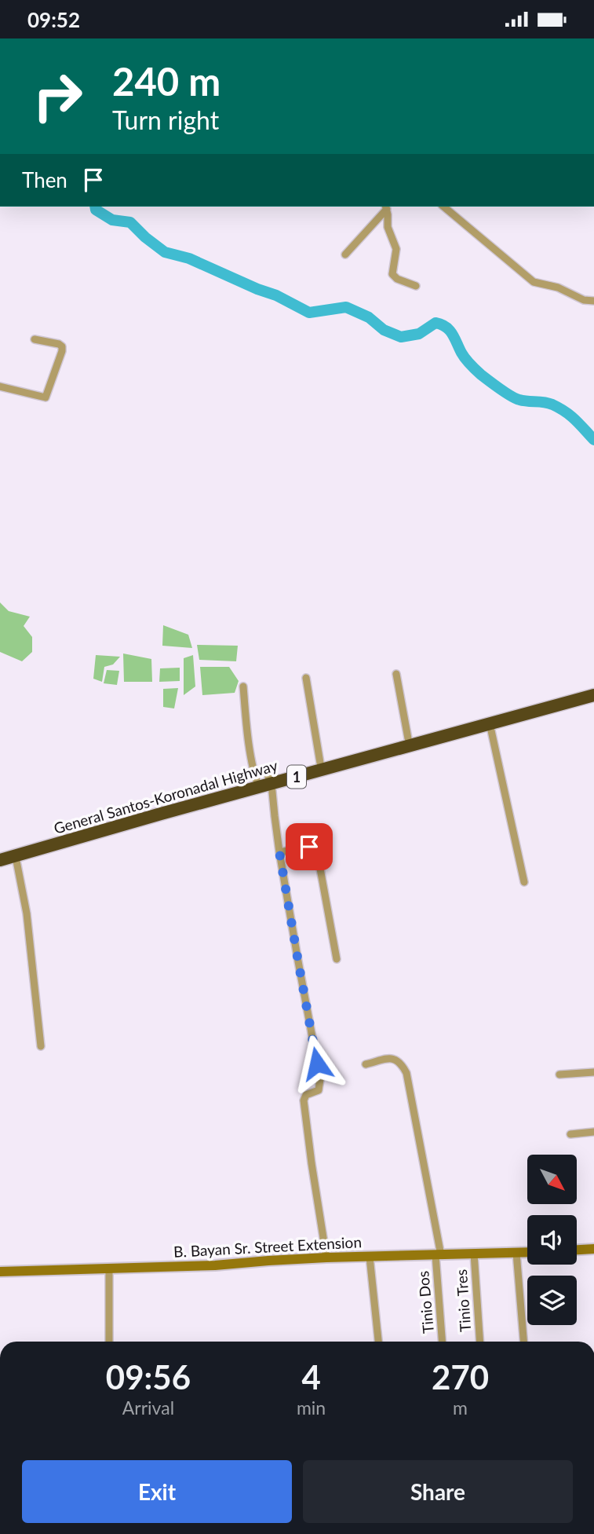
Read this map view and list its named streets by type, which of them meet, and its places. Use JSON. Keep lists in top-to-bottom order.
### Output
{
  "streets": {
    "highway": ["1", "General Santos-Koronadal Highway"],
    "street": ["B. Bayan Sr. Street Extension", "Tinio Tres", "Tinio Dos"]
  },
  "crossings": [
    ["B. Bayan Sr. Street Extension", "Tinio Tres"],
    ["B. Bayan Sr. Street Extension", "Tinio Dos"]
  ],
  "north": "bottom right",
  "page": {
    "status": "09:52",
    "turn": ["240 m", "Turn right"],
    "then": "Then",
    "eta": [
      "09:56",
      "Arrival",
      "4",
      "min",
      "270",
      "m"
    ],
    "buttons": ["Exit", "Share"]
  }
}
